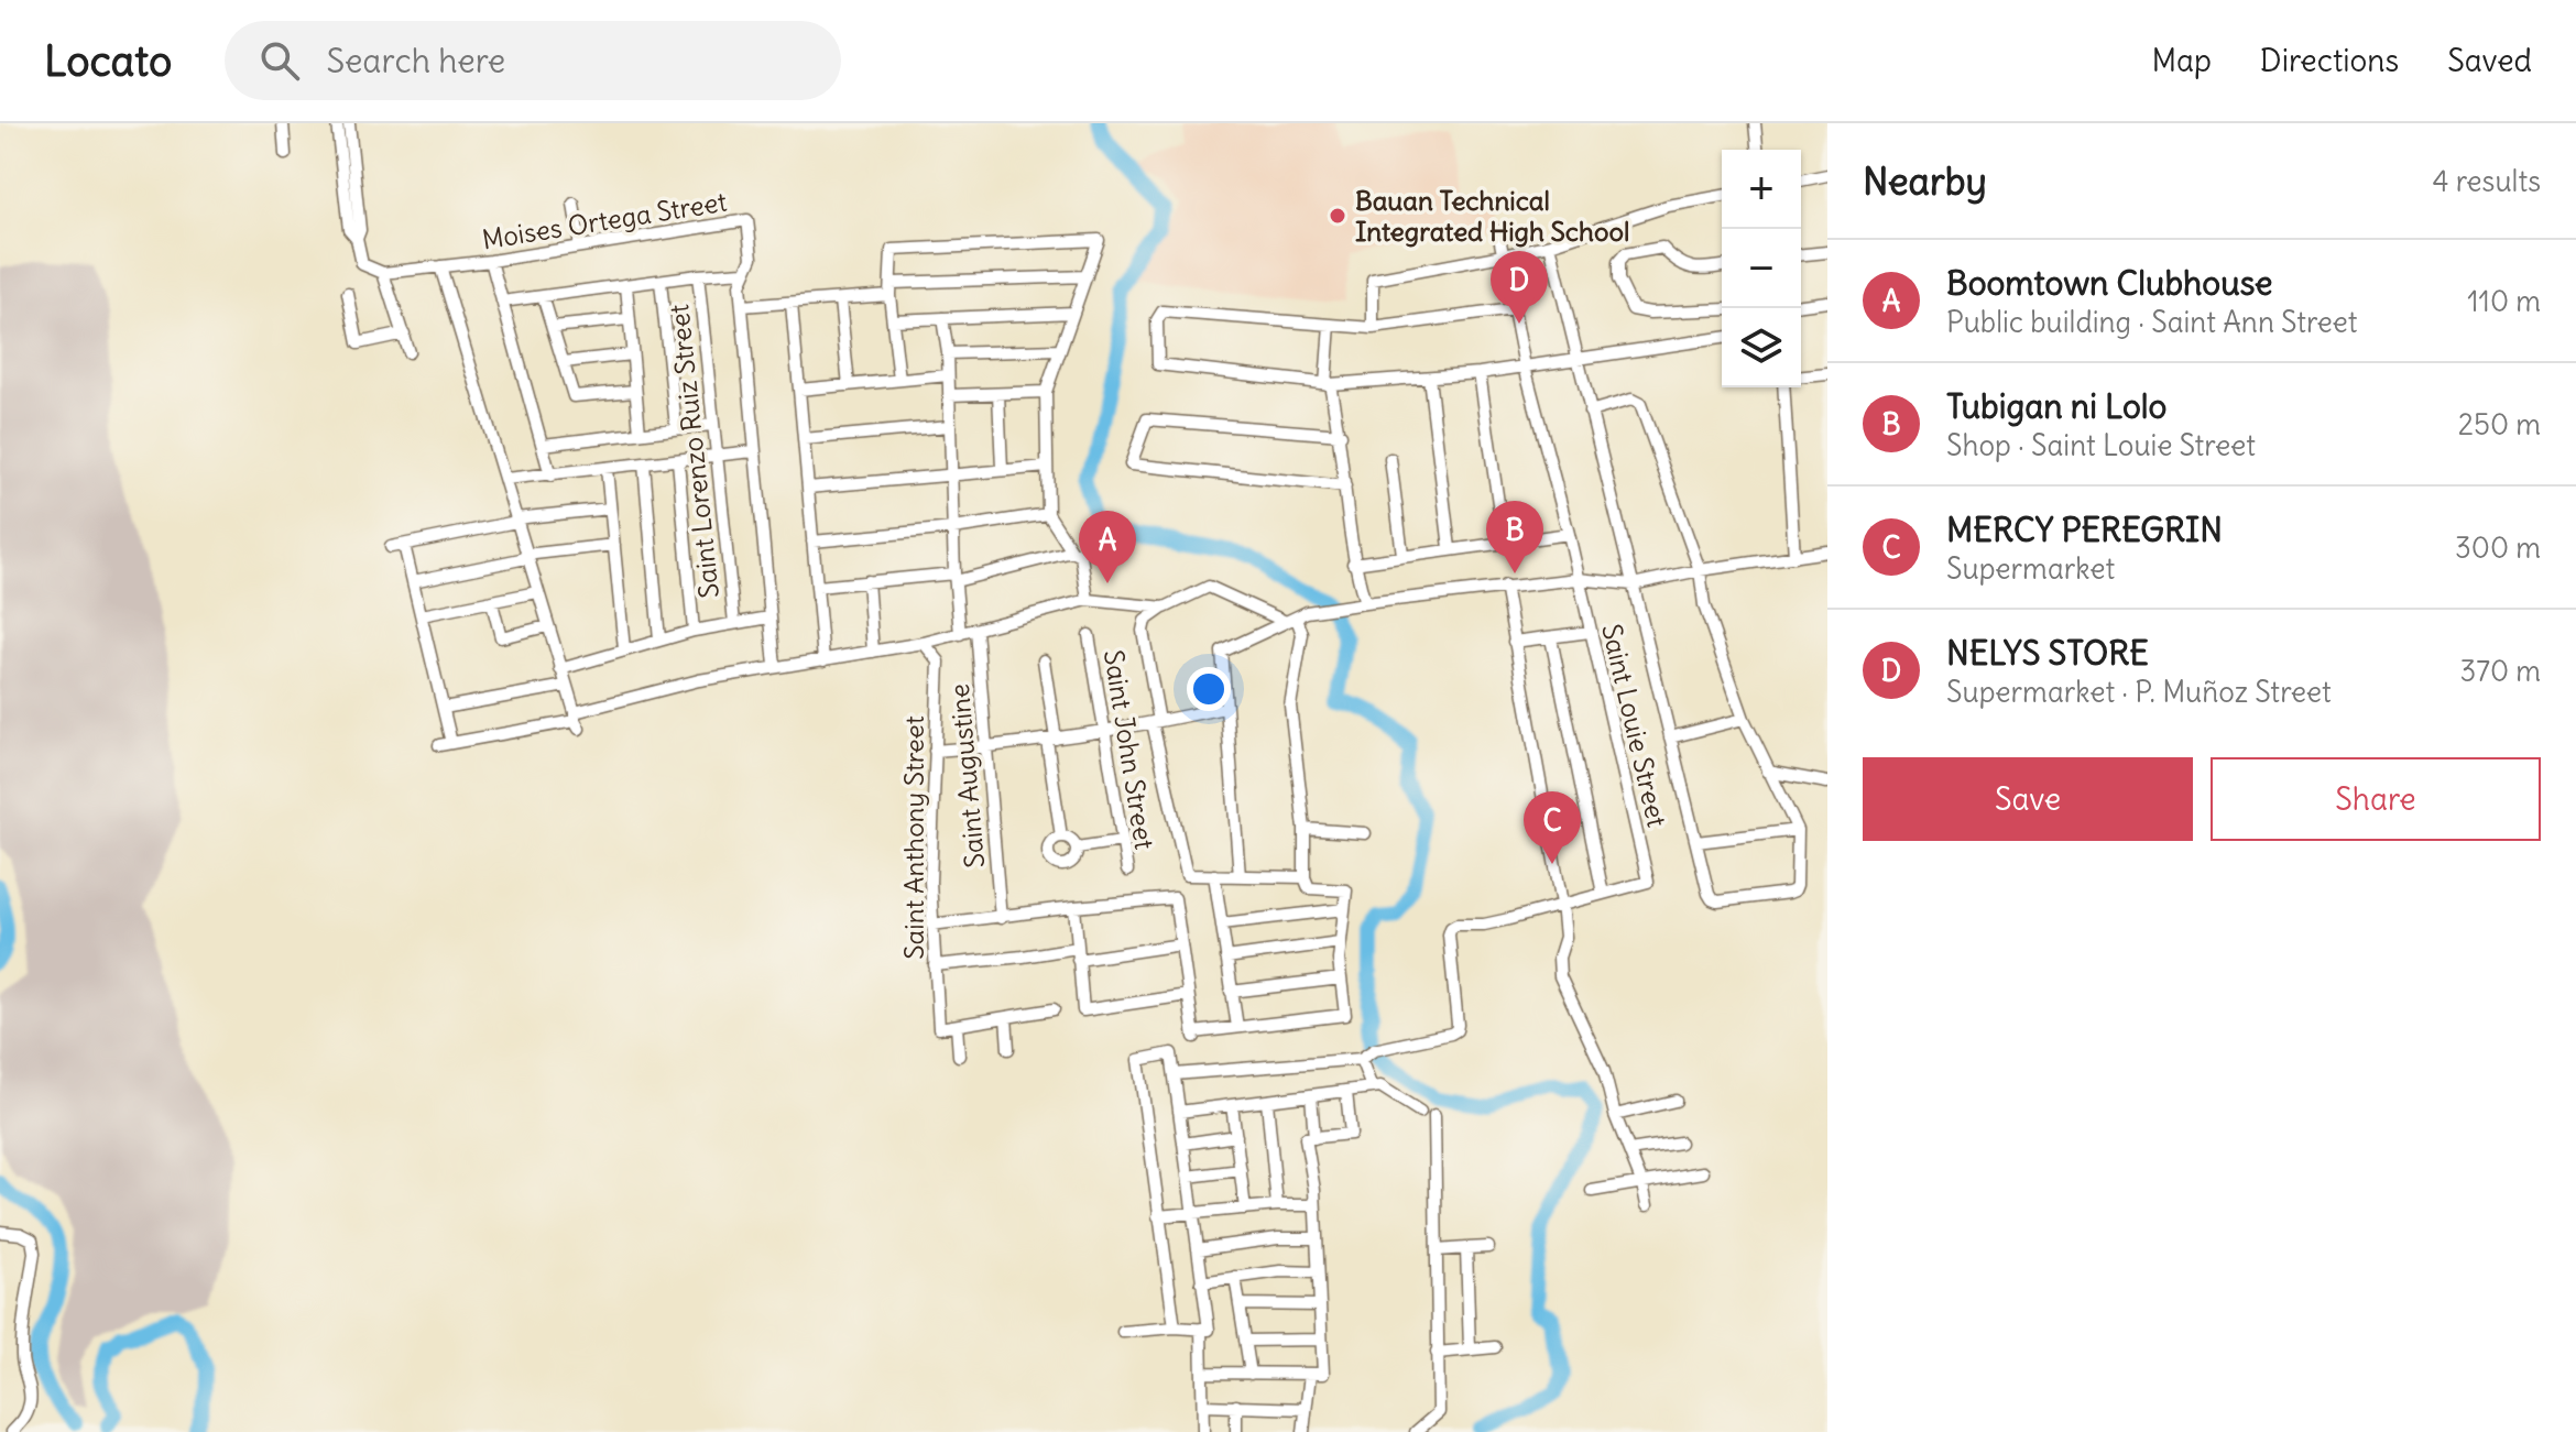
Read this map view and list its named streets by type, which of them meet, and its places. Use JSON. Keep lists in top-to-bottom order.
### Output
{
  "streets": {
    "street": [
      "Moises Ortega Street",
      "Saint Lorenzo Ruiz Street",
      "Saint Louie Street",
      "Saint John Street",
      "Saint Augustine",
      "Saint Anthony Street"
    ]
  },
  "places": ["Bauan Technical Integrated High School"],
  "page": {
    "header": "Locato",
    "search": "Search here",
    "nav": ["Map", "Directions", "Saved"],
    "heading": ["Nearby", "4 results"],
    "map_buttons": ["+", "−"],
    "list": [
      {
        "mark": "A",
        "name": "Boomtown Clubhouse",
        "note": "Public building · Saint Ann Street",
        "value": "110 m"
      },
      {
        "mark": "B",
        "name": "Tubigan ni Lolo",
        "note": "Shop · Saint Louie Street",
        "value": "250 m"
      },
      {
        "mark": "C",
        "name": "MERCY PEREGRIN",
        "note": "Supermarket",
        "value": "300 m"
      },
      {
        "mark": "D",
        "name": "NELYS STORE",
        "note": "Supermarket · P. Muñoz Street",
        "value": "370 m"
      }
    ],
    "pins": [
      "D",
      "B",
      "A",
      "C"
    ],
    "buttons": ["Save", "Share"]
  }
}
